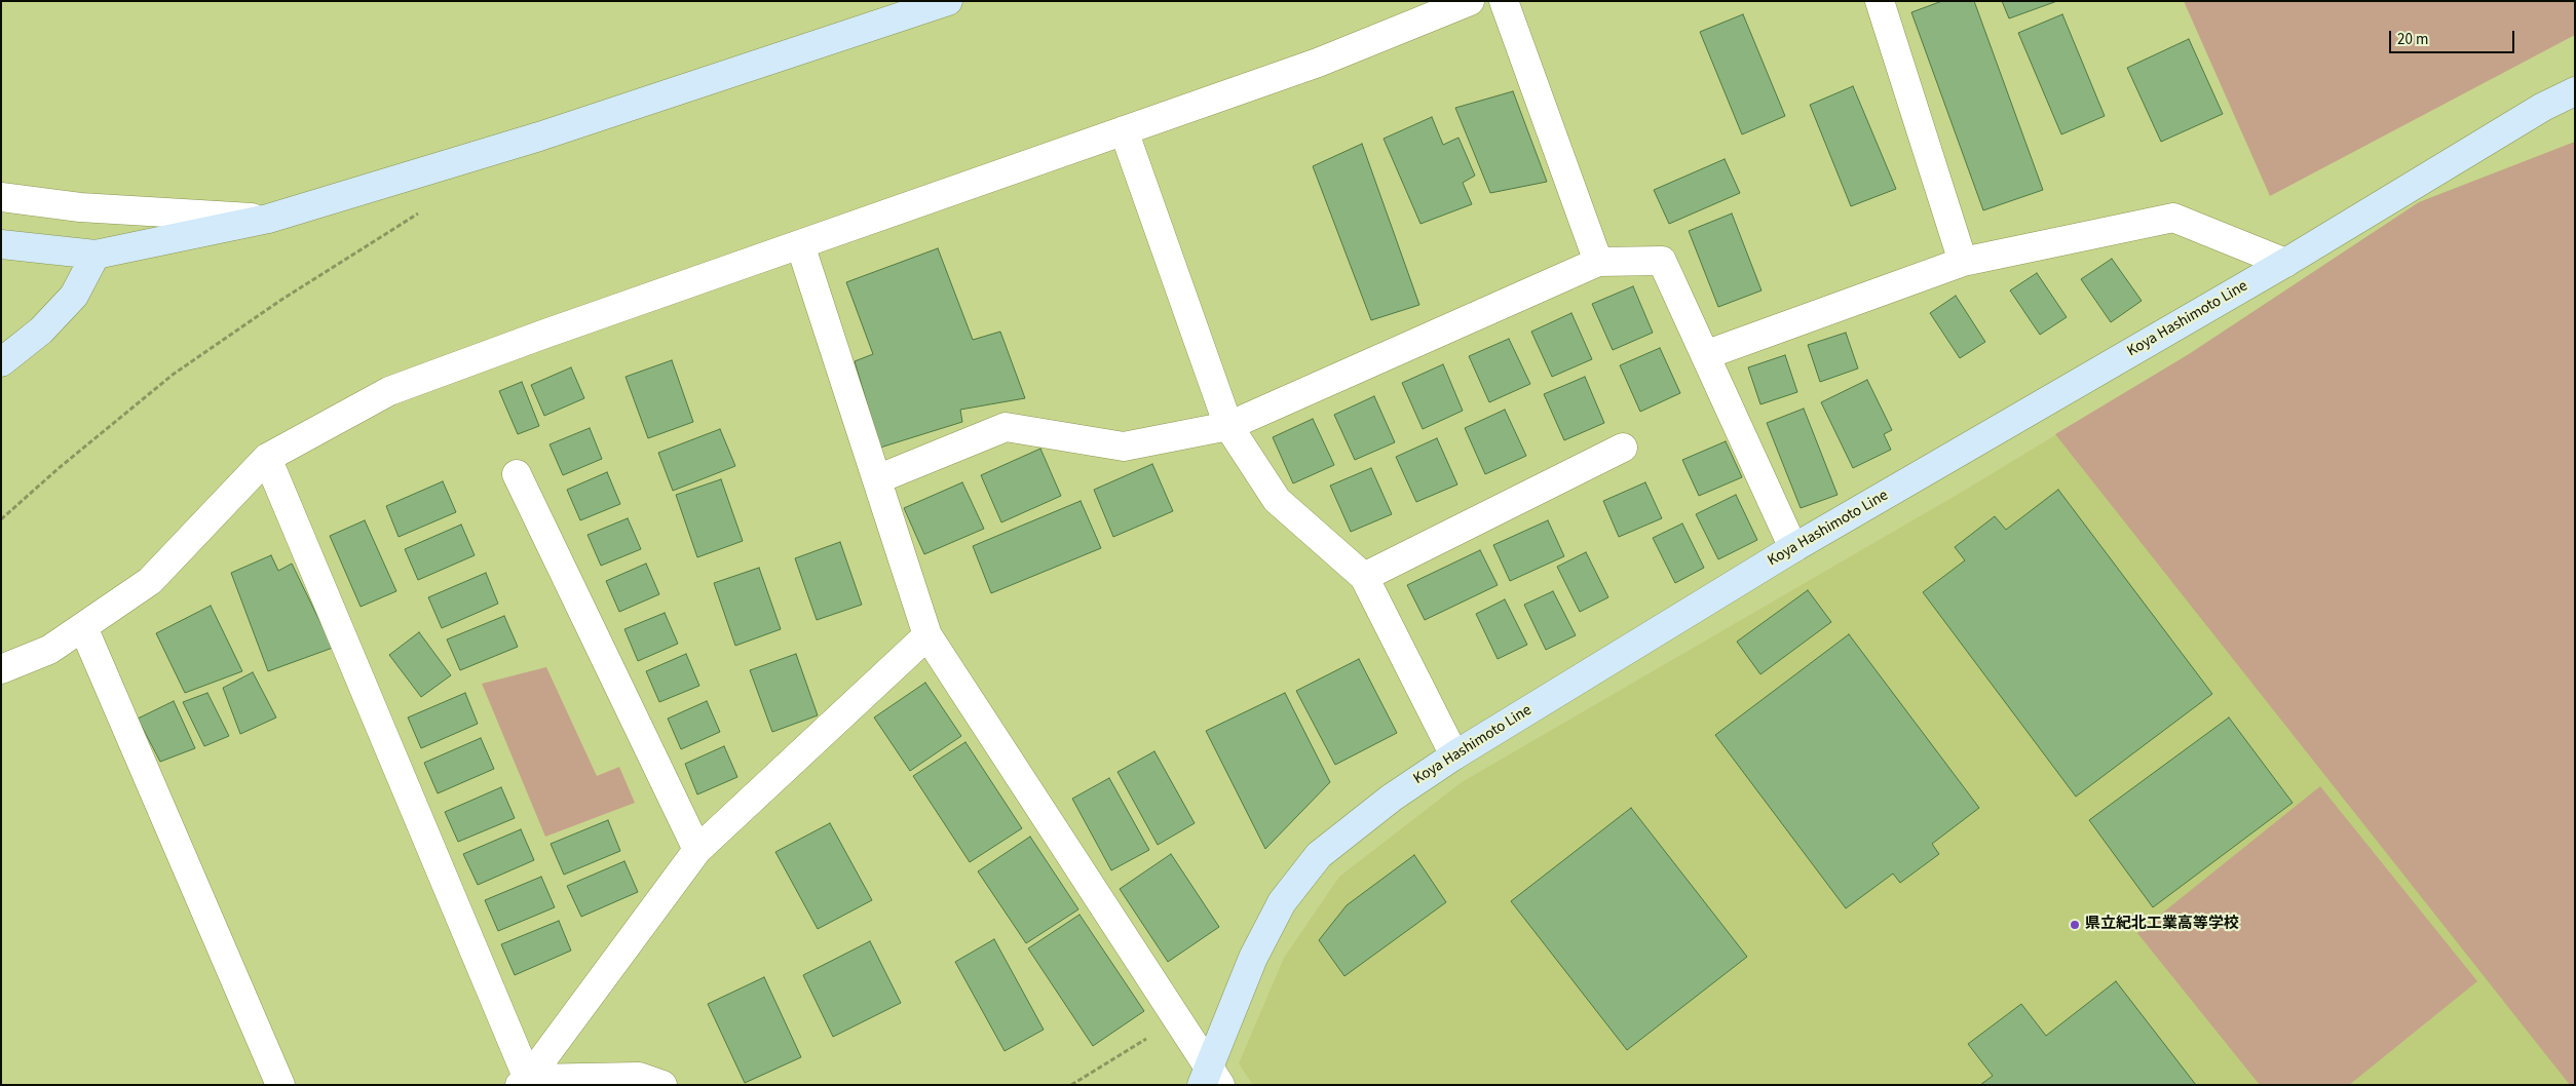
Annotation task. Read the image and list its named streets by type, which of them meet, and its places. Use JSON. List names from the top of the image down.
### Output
{
  "streets": {
    "main road": ["Koya Hashimoto Line"]
  },
  "places": ["県立紀北工業高等学校"],
  "scale_bar": "20 m"
}
